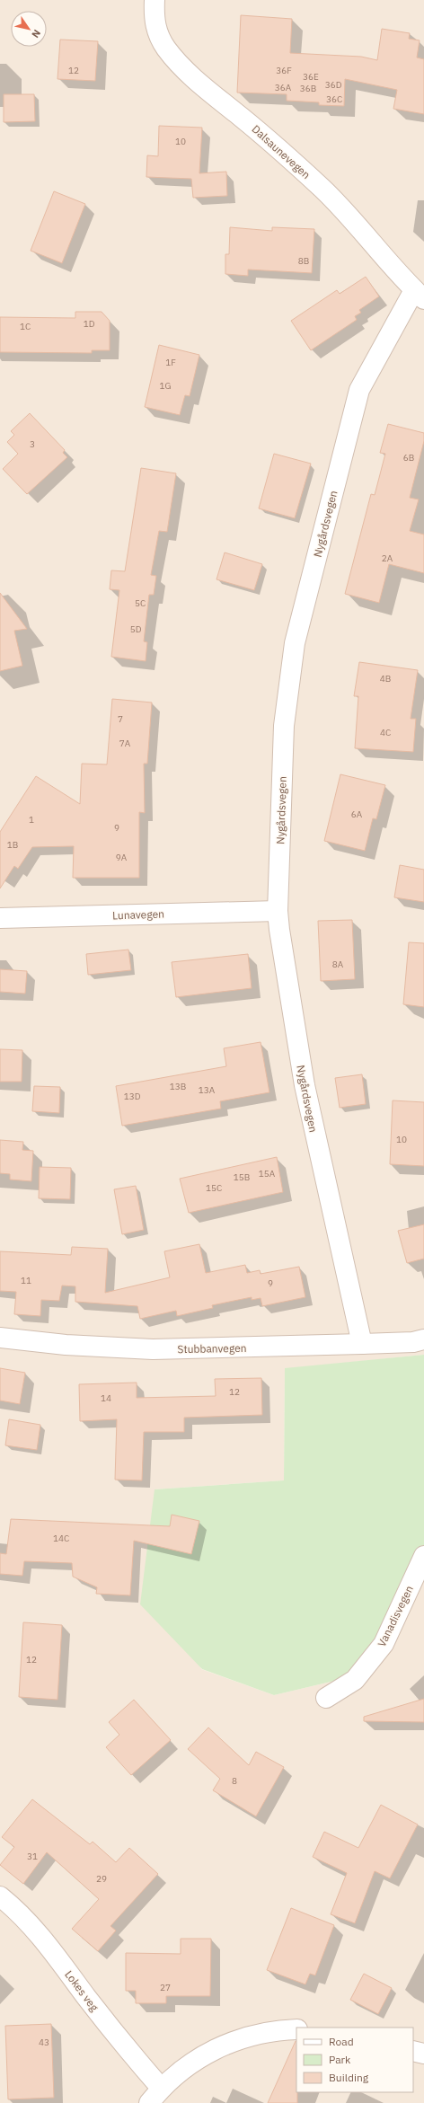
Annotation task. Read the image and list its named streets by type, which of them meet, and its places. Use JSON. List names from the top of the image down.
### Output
{
  "streets": {
    "street": [
      "Dalsaunevegen",
      "Nygårdsvegen",
      "Lunavegen",
      "Stubbanvegen",
      "Vanadisvegen",
      "Lokes veg"
    ]
  },
  "crossings": [
    ["Dalsaunevegen", "Nygårdsvegen"],
    ["Nygårdsvegen", "Lunavegen"],
    ["Nygårdsvegen", "Stubbanvegen"]
  ],
  "house_numbers": [
    "12",
    "36F",
    "36E",
    "36D",
    "36A",
    "36B",
    "36C",
    "10",
    "8B",
    "1D",
    "1C",
    "1F",
    "1G",
    "3",
    "6B",
    "2A",
    "5C",
    "5D",
    "4B",
    "7",
    "4C",
    "7A",
    "6A",
    "1",
    "9",
    "1B",
    "9A",
    "8A",
    "13B",
    "13A",
    "13D",
    "10",
    "15A",
    "15B",
    "15C",
    "11",
    "9",
    "12",
    "14",
    "14C",
    "12",
    "8",
    "31",
    "29",
    "27",
    "43"
  ],
  "legend": ["Road", "Park", "Building"],
  "north": "bottom right"
}
